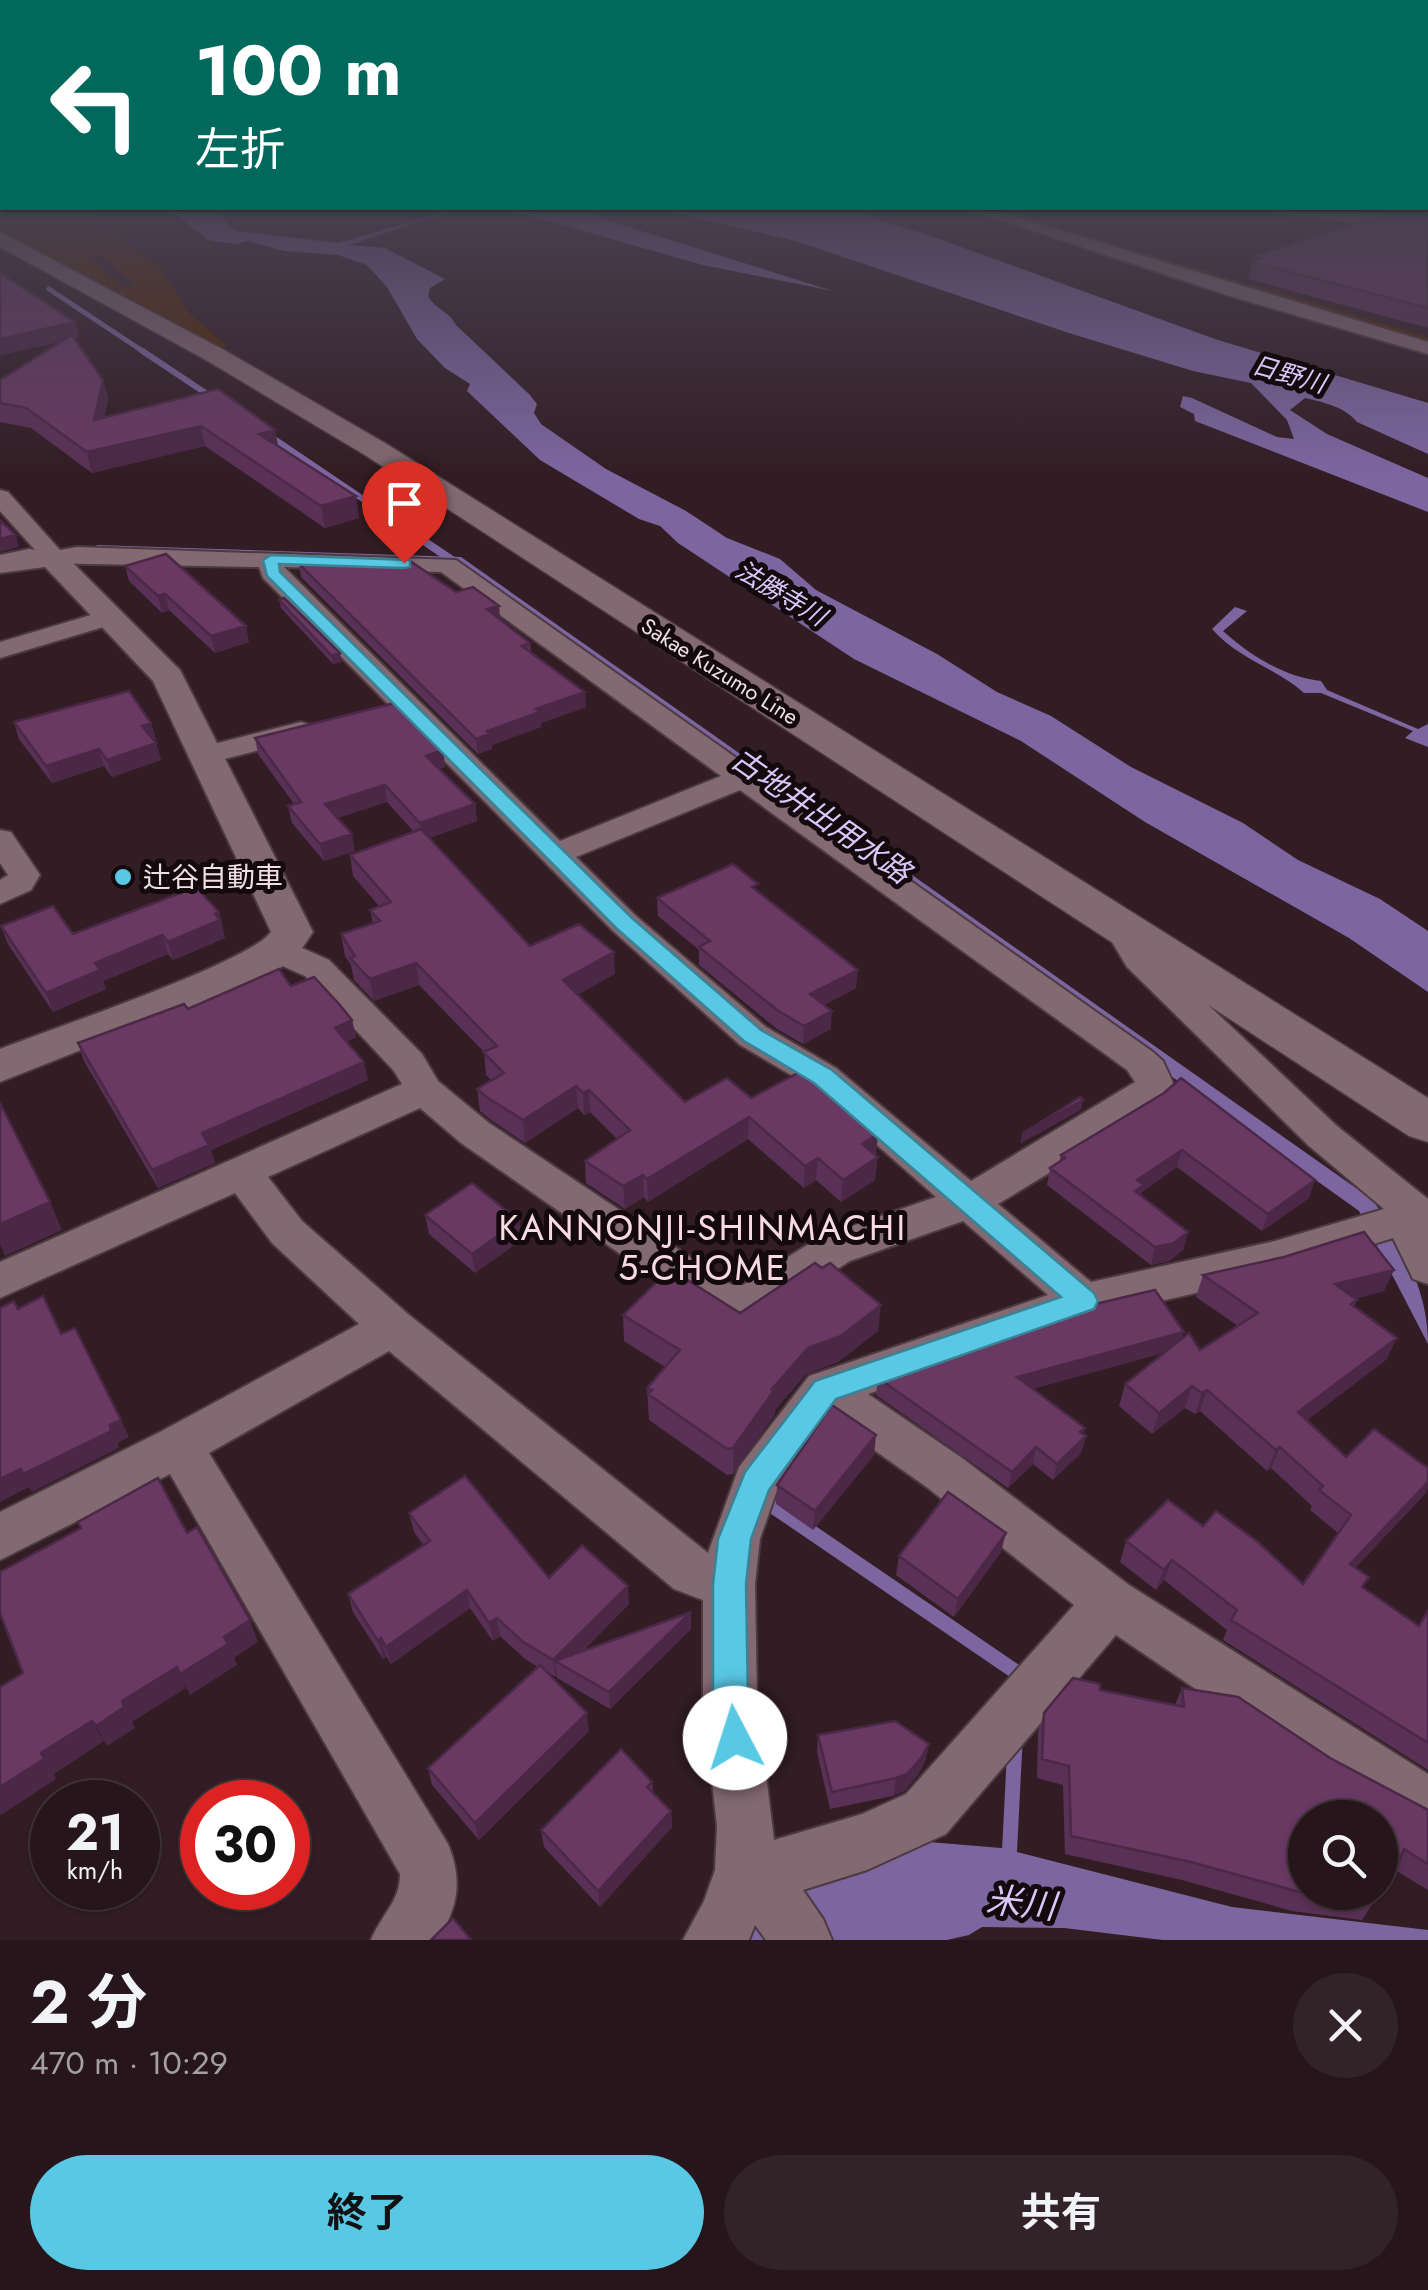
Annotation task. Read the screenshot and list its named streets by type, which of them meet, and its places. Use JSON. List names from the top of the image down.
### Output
{
  "streets": {
    "main road": ["Sakae Kuzumo Line"]
  },
  "districts": ["KANNONJI-SHINMACHI 5-CHOME"],
  "water": [
    "日野川",
    "法勝寺川",
    "古地井出用水路",
    "米川"
  ],
  "places": ["辻谷自動車"],
  "page": {
    "turn": ["100 m", "左折"],
    "speed": "21 km/h",
    "limit": "30",
    "heading": ["2 分", "470 m · 10:29"],
    "buttons": ["終了", "共有"]
  }
}
